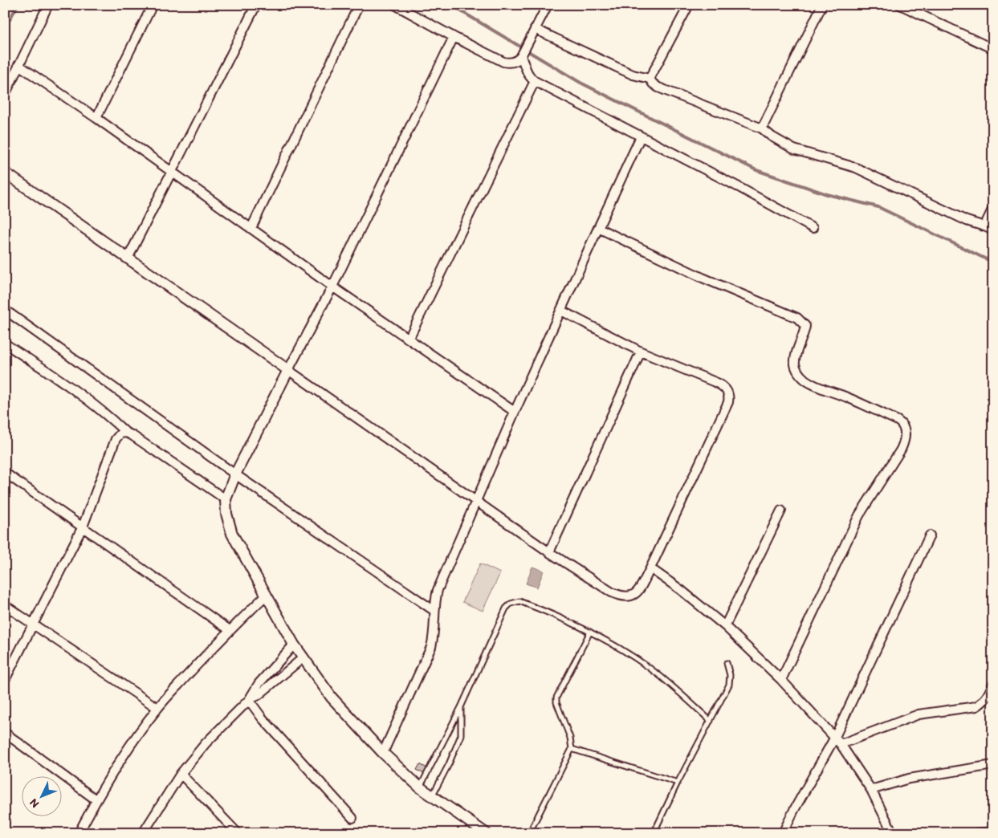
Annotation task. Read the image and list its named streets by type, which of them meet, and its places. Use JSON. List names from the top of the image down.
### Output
{
  "north": "bottom left"
}
